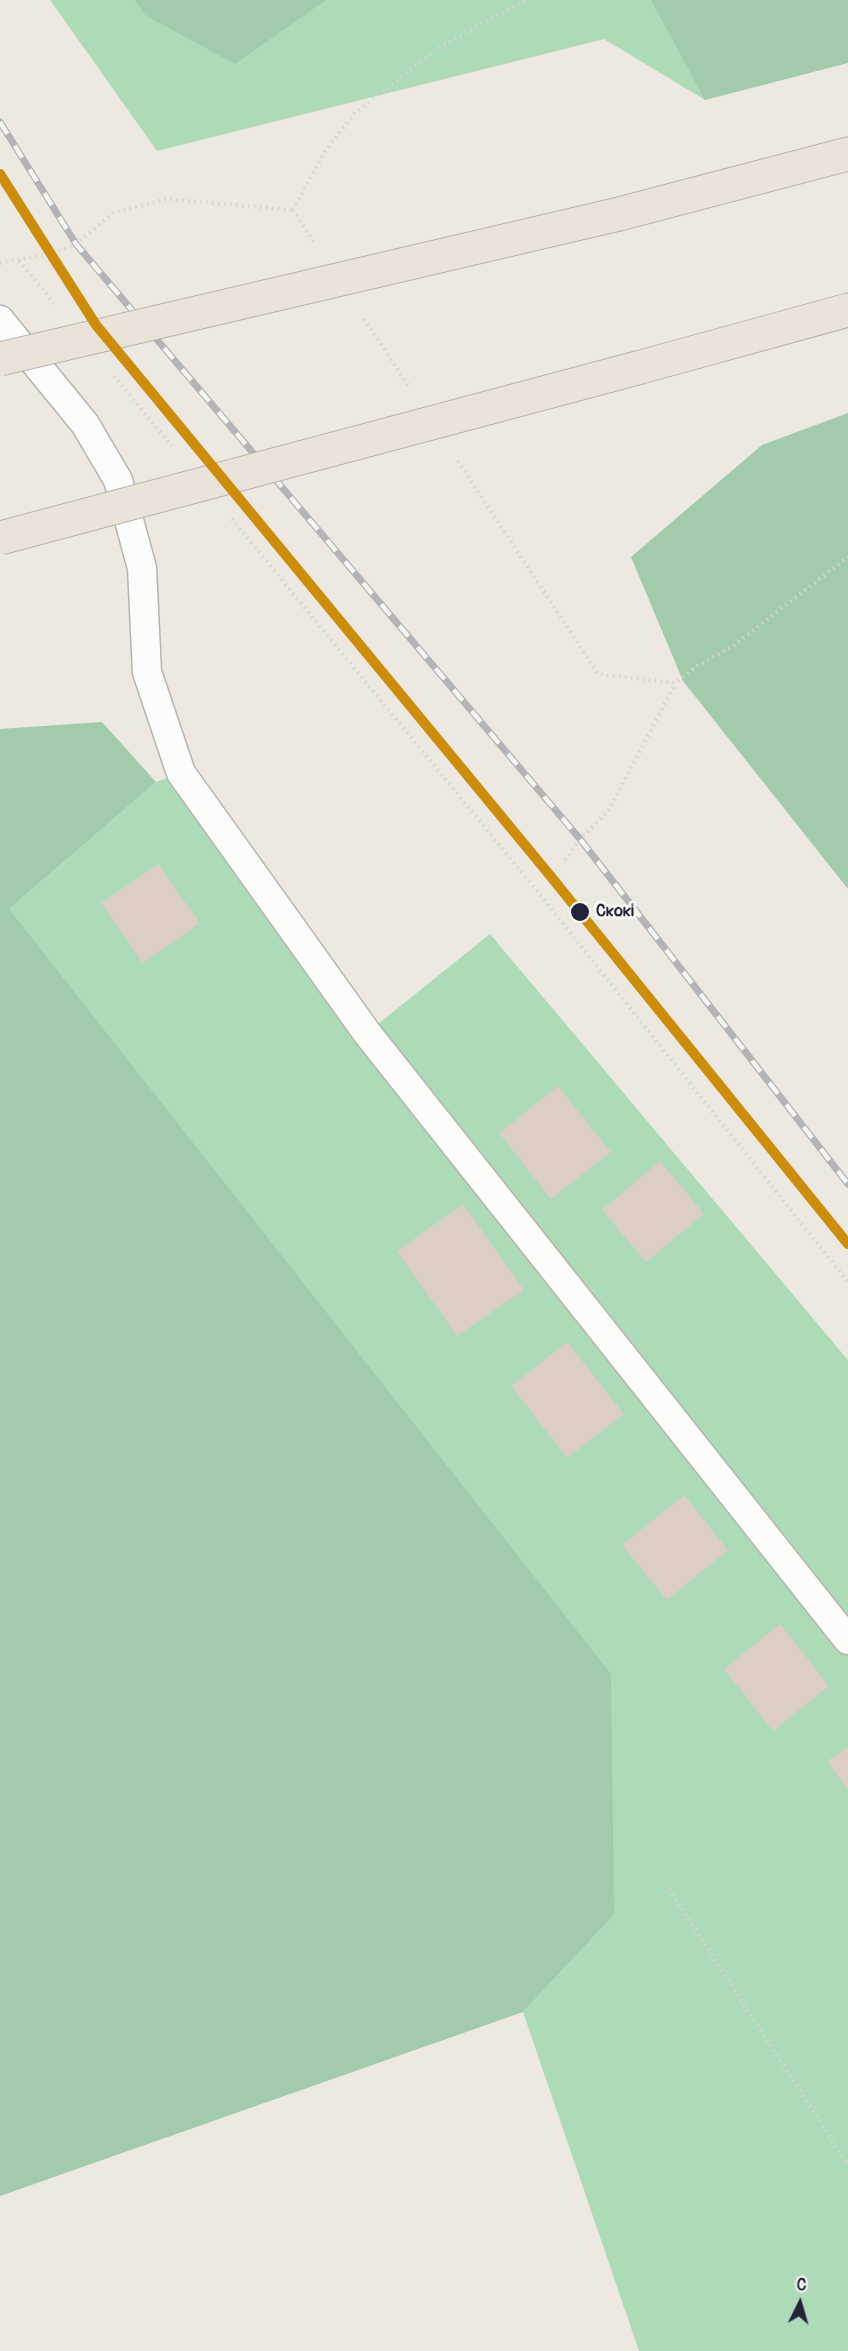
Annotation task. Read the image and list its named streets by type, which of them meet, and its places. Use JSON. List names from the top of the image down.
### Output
{
  "places": ["Скокі"],
  "north": "top"
}
